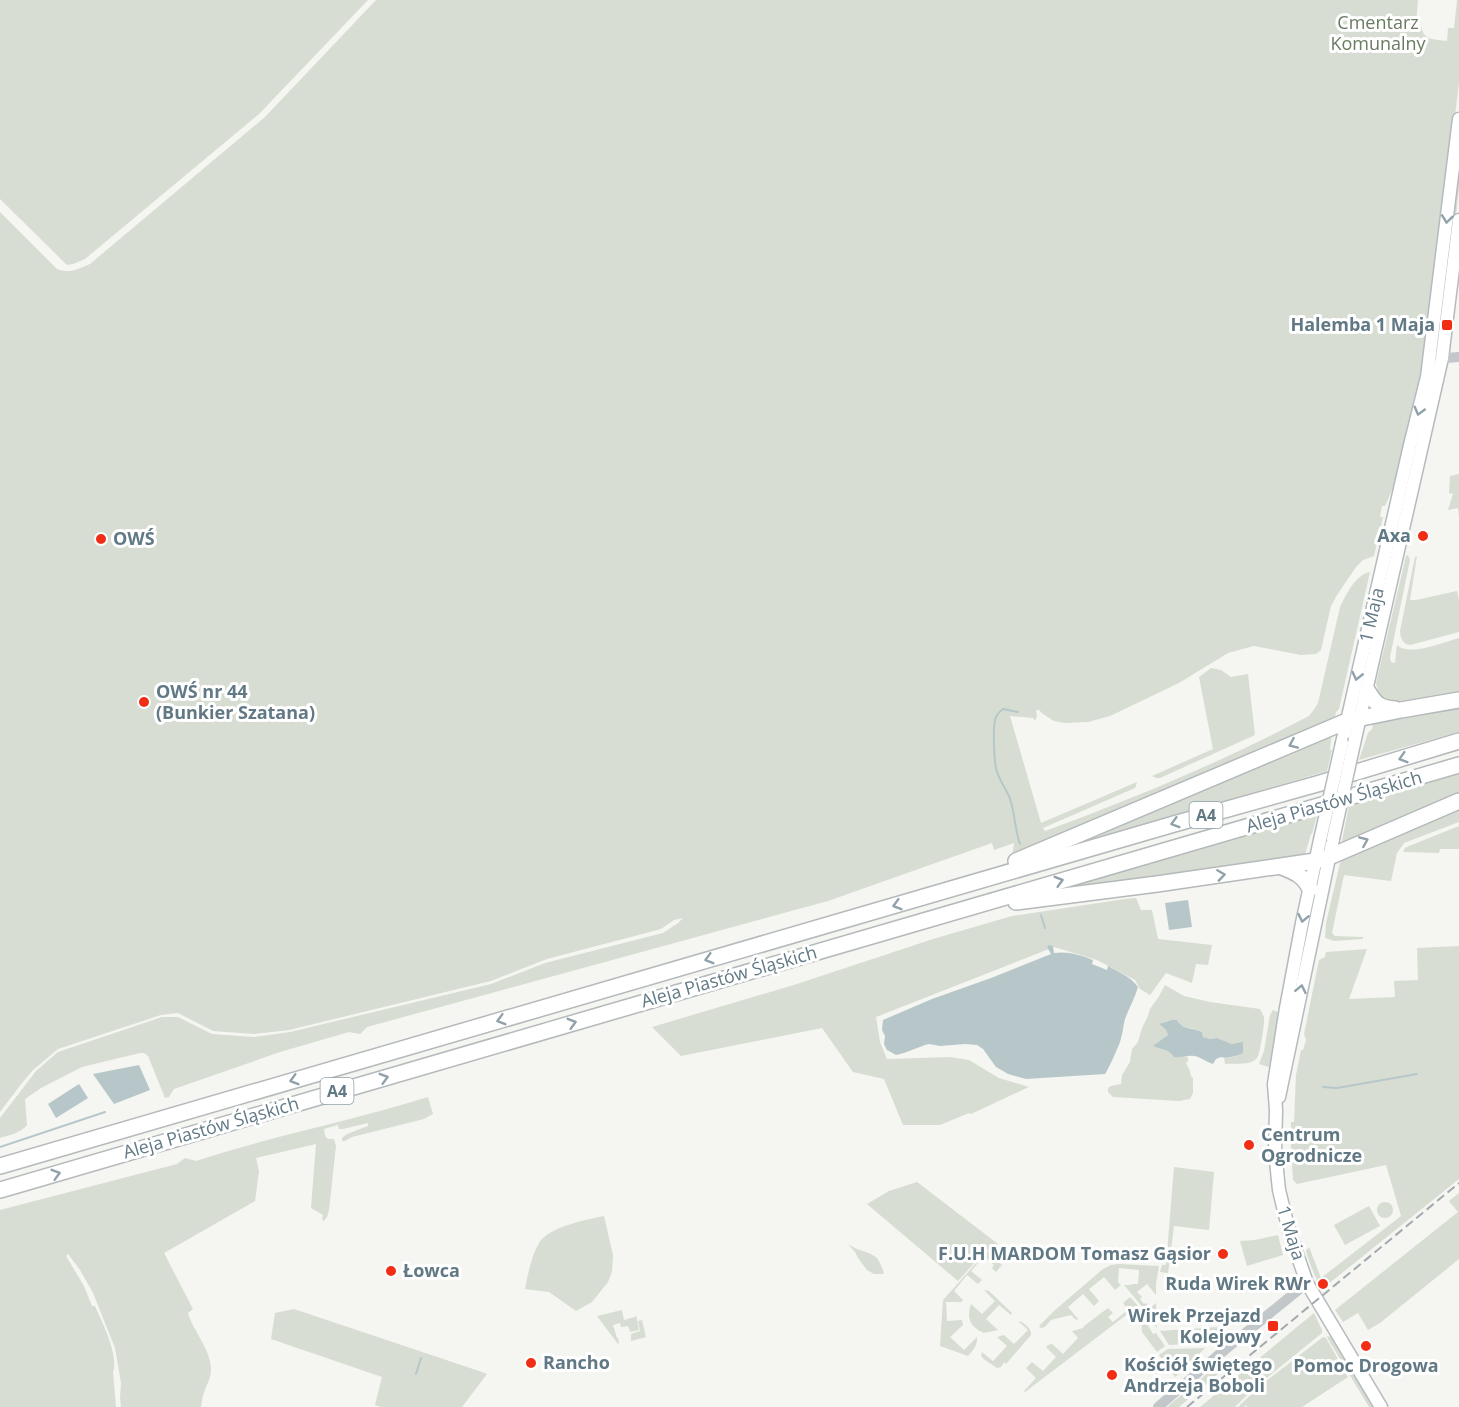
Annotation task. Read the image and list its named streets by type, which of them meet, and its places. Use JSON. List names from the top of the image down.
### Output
{
  "streets": {
    "highway": ["Aleja Piastów Śląskich", "A4"],
    "main road": ["1 Maja"]
  },
  "parks": ["Cmentarz Komunalny"],
  "places": {
    "transit": ["Halemba 1 Maja", "Wirek Przejazd Kolejowy"],
    "other": [
      "Axa",
      "OWŚ",
      "OWŚ nr 44 (Bunkier Szatana)",
      "Centrum Ogrodnicze",
      "F.U.H MARDOM Tomasz Gąsior",
      "Łowca",
      "Ruda Wirek RWr",
      "Pomoc Drogowa",
      "Rancho",
      "Kościół świętego Andrzeja Boboli"
    ]
  }
}
